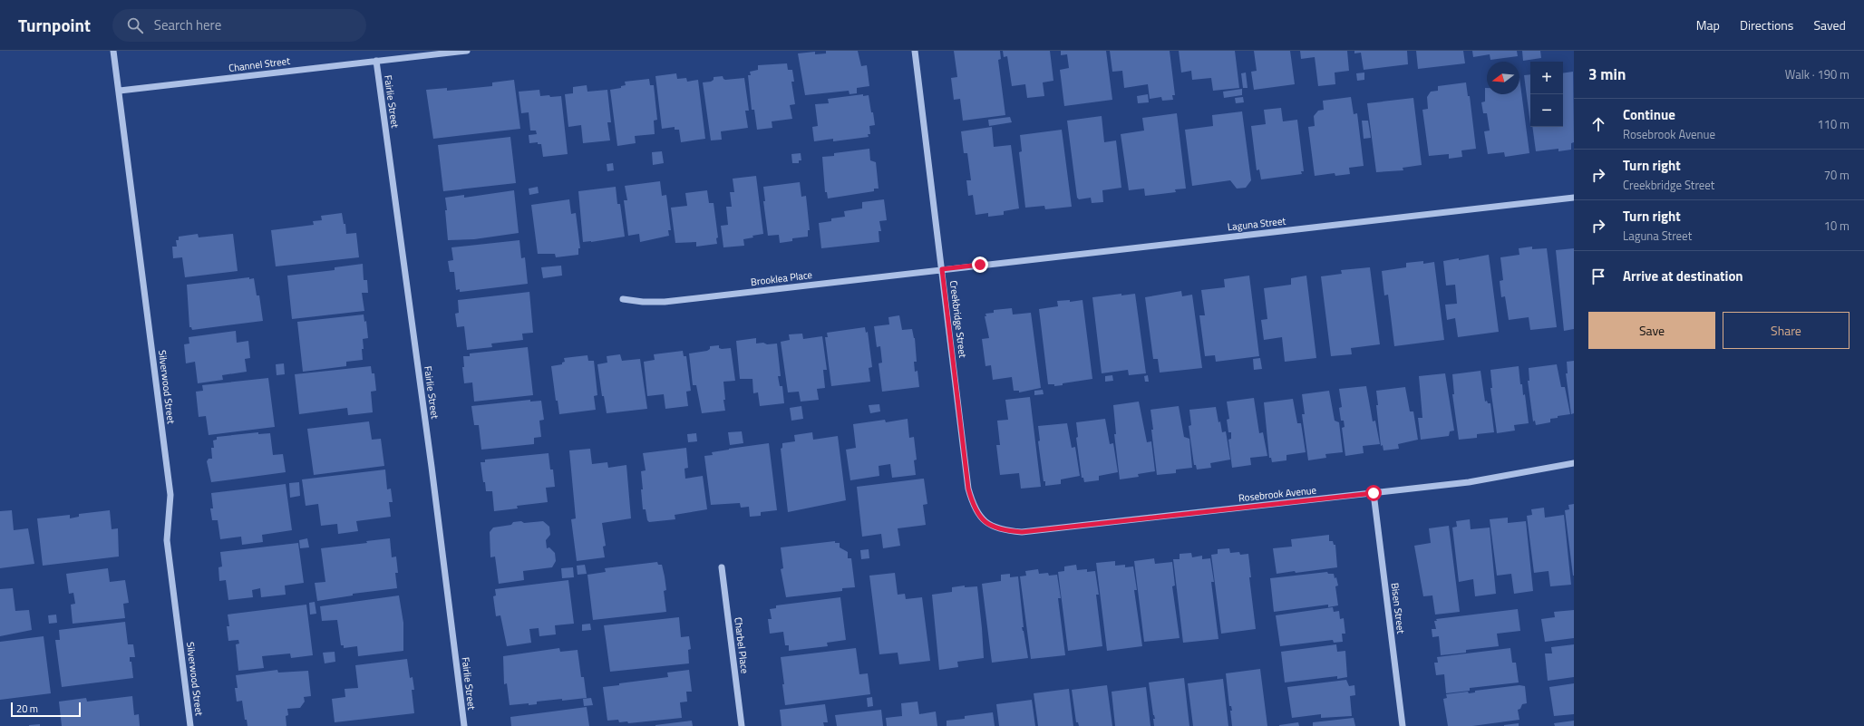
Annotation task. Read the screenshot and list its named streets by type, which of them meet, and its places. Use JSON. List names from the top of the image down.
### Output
{
  "streets": {
    "street": [
      "Channel Street",
      "Fairlie Street",
      "Laguna Street",
      "Brooklea Place",
      "Creekbridge Street",
      "Silverwood Street",
      "Rosebrook Avenue",
      "Bisen Street",
      "Charbel Place"
    ]
  },
  "crossings": [
    ["Channel Street", "Fairlie Street"],
    ["Channel Street", "Silverwood Street"],
    ["Laguna Street", "Brooklea Place"],
    ["Laguna Street", "Creekbridge Street"],
    ["Brooklea Place", "Creekbridge Street"],
    ["Creekbridge Street", "Rosebrook Avenue"],
    ["Rosebrook Avenue", "Bisen Street"]
  ],
  "scale_bar": "20 m",
  "north": "left",
  "page": {
    "header": "Turnpoint",
    "search": "Search here",
    "nav": ["Map", "Directions", "Saved"],
    "heading": ["3 min", "Walk · 190 m"],
    "map_buttons": ["+", "−"],
    "list": [
      ["Continue", "Rosebrook Avenue", "110 m"],
      ["Turn right", "Creekbridge Street", "70 m"],
      ["Turn right", "Laguna Street", "10 m"],
      "Arrive at destination"
    ],
    "buttons": ["Save", "Share"],
    "scale": "20 m"
  }
}
